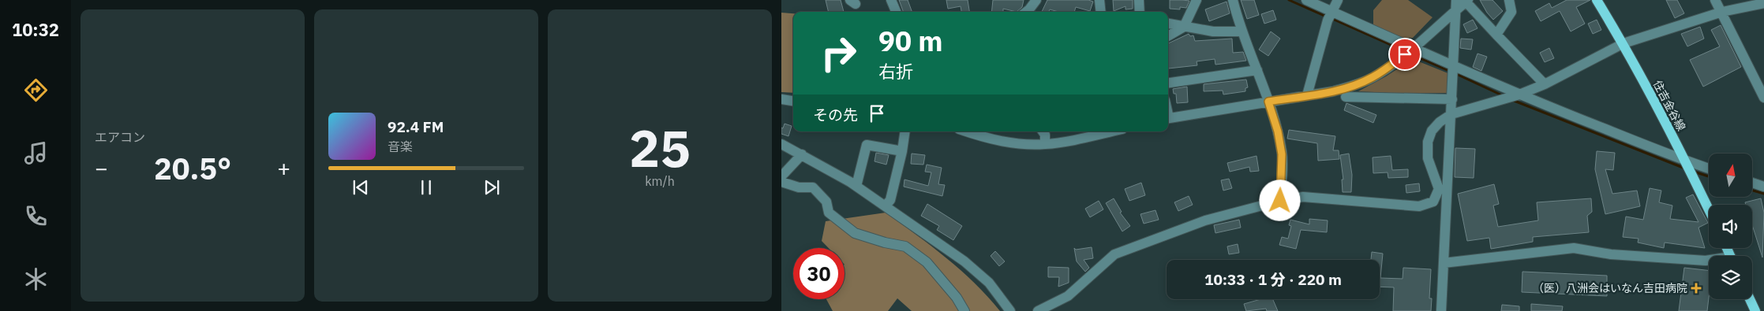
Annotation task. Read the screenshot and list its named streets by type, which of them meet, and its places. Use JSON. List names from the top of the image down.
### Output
{
  "streets": {
    "main road": ["住吉金谷線"]
  },
  "places": {
    "health": ["（医）八洲会はいなん吉田病院"]
  },
  "north": "top",
  "page": {
    "tabs": "10:32",
    "tile": [
      "エアコン",
      ["25", "km/h"]
    ],
    "turn": ["90 m", "右折"],
    "then": "その先",
    "song": ["92.4 FM", "音楽"],
    "heat": ["−", "20.5°", "+"],
    "limit": "30",
    "trip": "10:33 · 1 分 · 220 m"
  }
}
